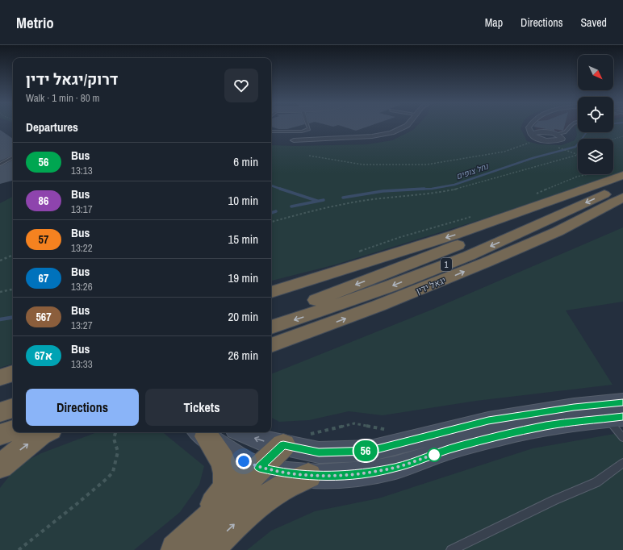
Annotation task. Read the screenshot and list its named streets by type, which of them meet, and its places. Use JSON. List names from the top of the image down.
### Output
{
  "streets": {
    "highway": ["1", "יגאל ידין"]
  },
  "water": ["נחל צופים"],
  "lines": ["bus line 56"],
  "north": "bottom right",
  "page": {
    "header": "Metrio",
    "nav": ["Map", "Directions", "Saved"],
    "on_map": "56",
    "heading": [
      ["דרוק/יגאל ידין", "Walk · 1 min · 80 m"],
      "Departures"
    ],
    "list": [
      {
        "mark": "56",
        "name": "Bus",
        "note": "13:13",
        "value": "6 min"
      },
      {
        "mark": "86",
        "name": "Bus",
        "note": "13:17",
        "value": "10 min"
      },
      {
        "mark": "57",
        "name": "Bus",
        "note": "13:22",
        "value": "15 min"
      },
      {
        "mark": "67",
        "name": "Bus",
        "note": "13:26",
        "value": "19 min"
      },
      {
        "mark": "567",
        "name": "Bus",
        "note": "13:27",
        "value": "20 min"
      },
      {
        "mark": "67א",
        "name": "Bus",
        "note": "13:33",
        "value": "26 min"
      }
    ],
    "buttons": ["Directions", "Tickets"]
  }
}
